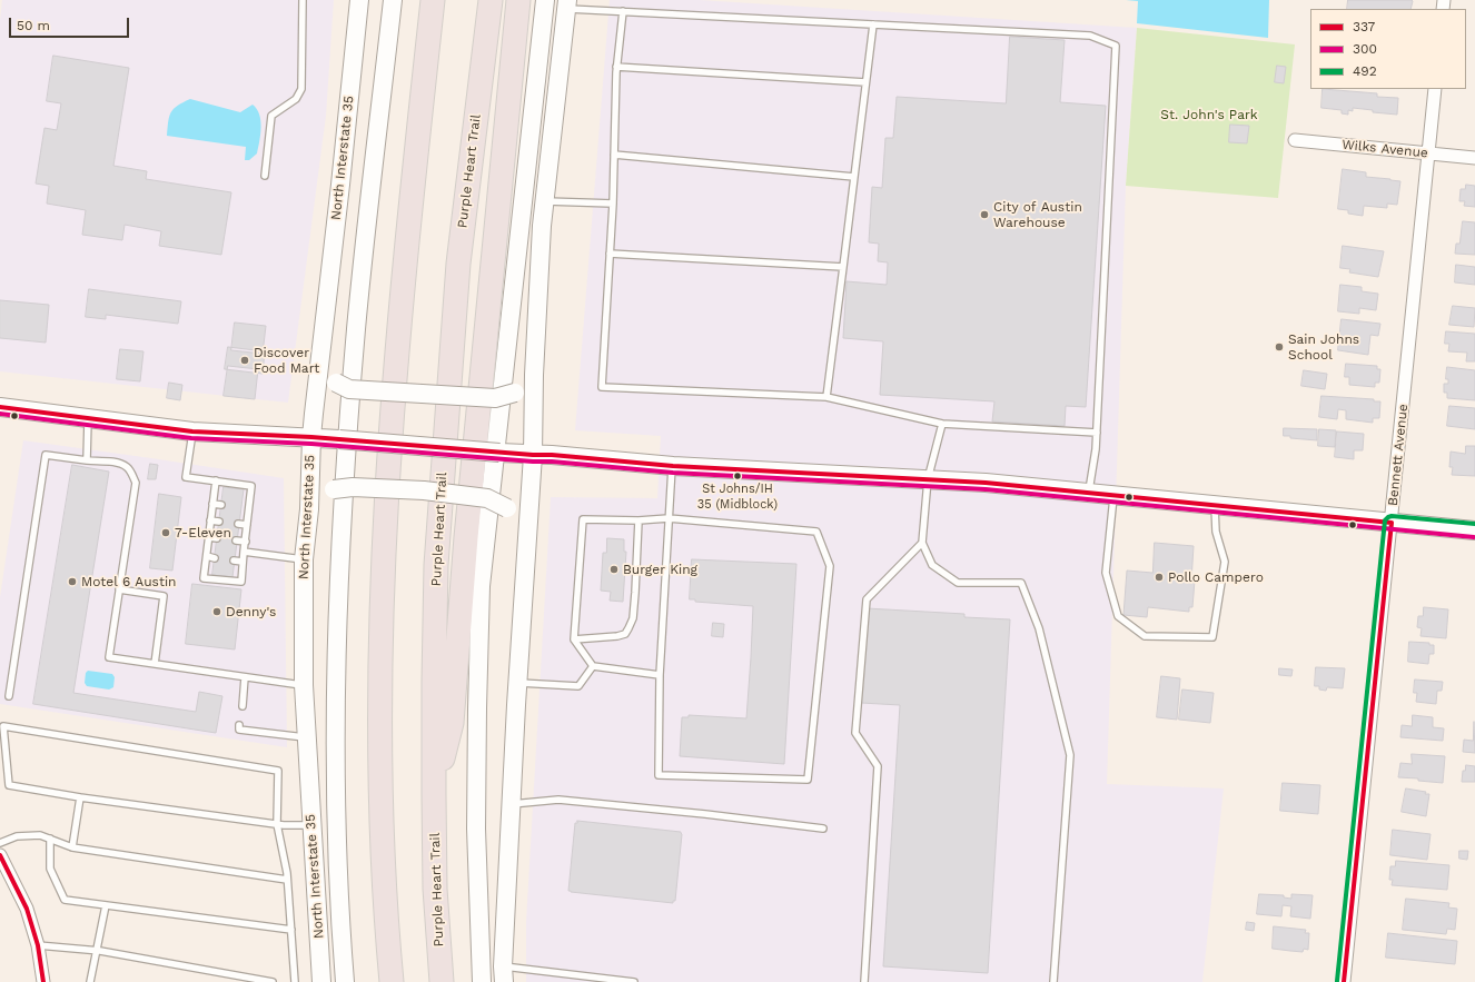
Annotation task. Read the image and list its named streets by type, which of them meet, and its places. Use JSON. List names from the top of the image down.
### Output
{
  "streets": {
    "highway": ["Purple Heart Trail"],
    "main road": ["North Interstate 35"],
    "street": ["Wilks Avenue", "Bennett Avenue"]
  },
  "crossings": [
    ["Wilks Avenue", "Bennett Avenue"]
  ],
  "parks": ["St. John's Park"],
  "places": [
    "City of Austin Warehouse",
    "Sain Johns School",
    "Discover Food Mart",
    "St Johns/IH 35 (Midblock)",
    "7-Eleven",
    "Burger King",
    "Pollo Campero",
    "Motel 6 Austin",
    "Denny's"
  ],
  "lines": ["transit line 337", "transit line 300", "transit line 492"],
  "legend": ["337", "300", "492"],
  "scale_bar": "50 m"
}
